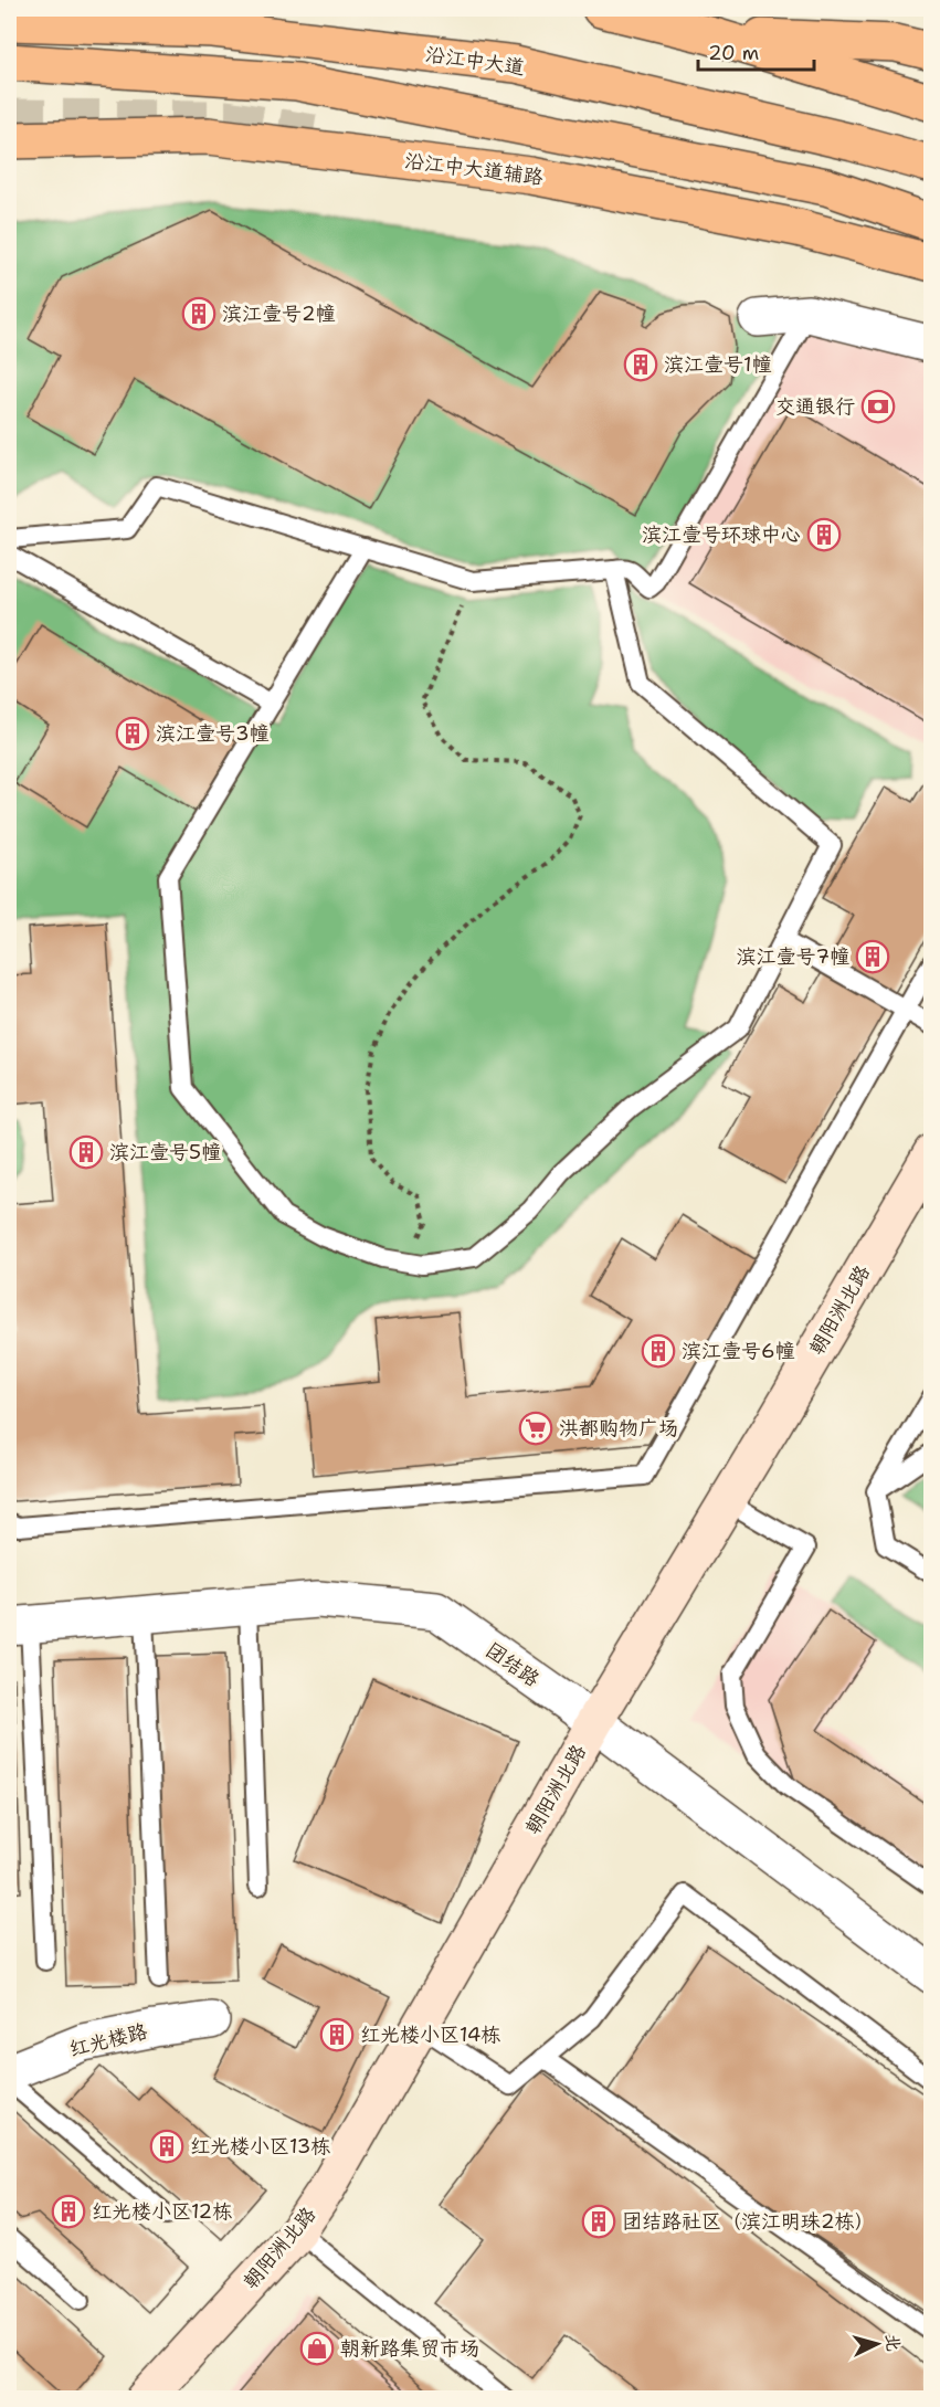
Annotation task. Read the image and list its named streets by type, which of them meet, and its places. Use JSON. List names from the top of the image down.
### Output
{
  "streets": {
    "main road": ["沿江中大道", "沿江中大道辅路", "朝阳洲北路"],
    "street": ["团结路", "红光楼路"]
  },
  "crossings": [
    ["朝阳洲北路", "团结路"]
  ],
  "places": {
    "building": [
      "滨江壹号2幢",
      "滨江壹号1幢",
      "滨江壹号环球中心",
      "滨江壹号3幢",
      "滨江壹号7幢",
      "滨江壹号5幢",
      "滨江壹号6幢",
      "红光楼小区14栋",
      "红光楼小区13栋",
      "红光楼小区12栋",
      "团结路社区（滨江明珠2栋）"
    ],
    "bank": ["交通银行"],
    "supermarket": ["洪都购物广场"],
    "shop": ["朝新路集贸市场"]
  },
  "scale_bar": "20 m",
  "north": "right"
}
